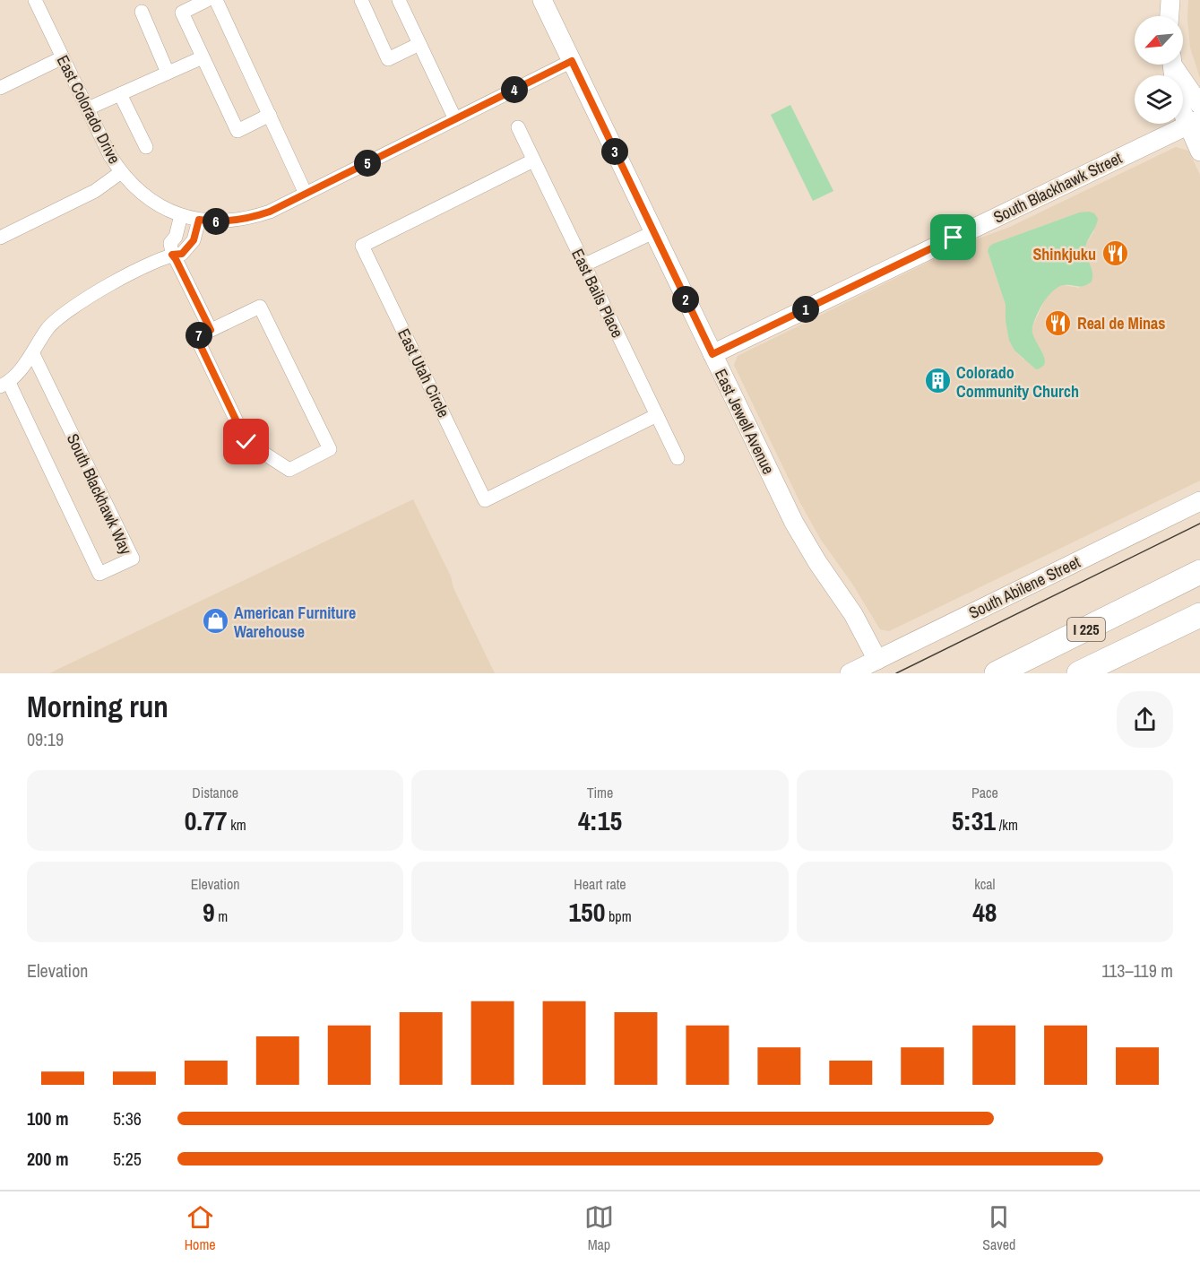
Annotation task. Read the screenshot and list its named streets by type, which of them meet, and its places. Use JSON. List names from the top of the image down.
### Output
{
  "streets": {
    "highway": ["I 225"],
    "street": [
      "East Colorado Drive",
      "South Blackhawk Street",
      "East Bails Place",
      "East Utah Circle",
      "East Jewell Avenue",
      "South Blackhawk Way",
      "South Abilene Street"
    ]
  },
  "crossings": [
    ["East Colorado Drive", "East Jewell Avenue"],
    ["East Colorado Drive", "South Blackhawk Way"],
    ["South Blackhawk Street", "East Jewell Avenue"],
    ["East Bails Place", "East Utah Circle"],
    ["East Jewell Avenue", "South Abilene Street"]
  ],
  "places": {
    "restaurant": ["Shinkjuku", "Real de Minas"],
    "building": ["Colorado Community Church"],
    "shop": ["American Furniture Warehouse"]
  },
  "north": "bottom left",
  "page": {
    "pins": [
      "4",
      "3",
      "5",
      "6",
      "2",
      "1",
      "7"
    ],
    "heading": ["Morning run", "09:19"],
    "stats": [
      ["Distance", "0.77 km"],
      ["Time", "4:15"],
      ["Pace", "5:31 /km"],
      ["Elevation", "9 m"],
      ["Heart rate", "150 bpm"],
      ["kcal", "48"]
    ],
    "chart": ["Elevation", "113–119 m"],
    "list": [
      {
        "name": "100 m",
        "note": "5:36"
      },
      {
        "name": "200 m",
        "note": "5:25"
      }
    ],
    "tabs": ["Home", "Map", "Saved"]
  }
}
